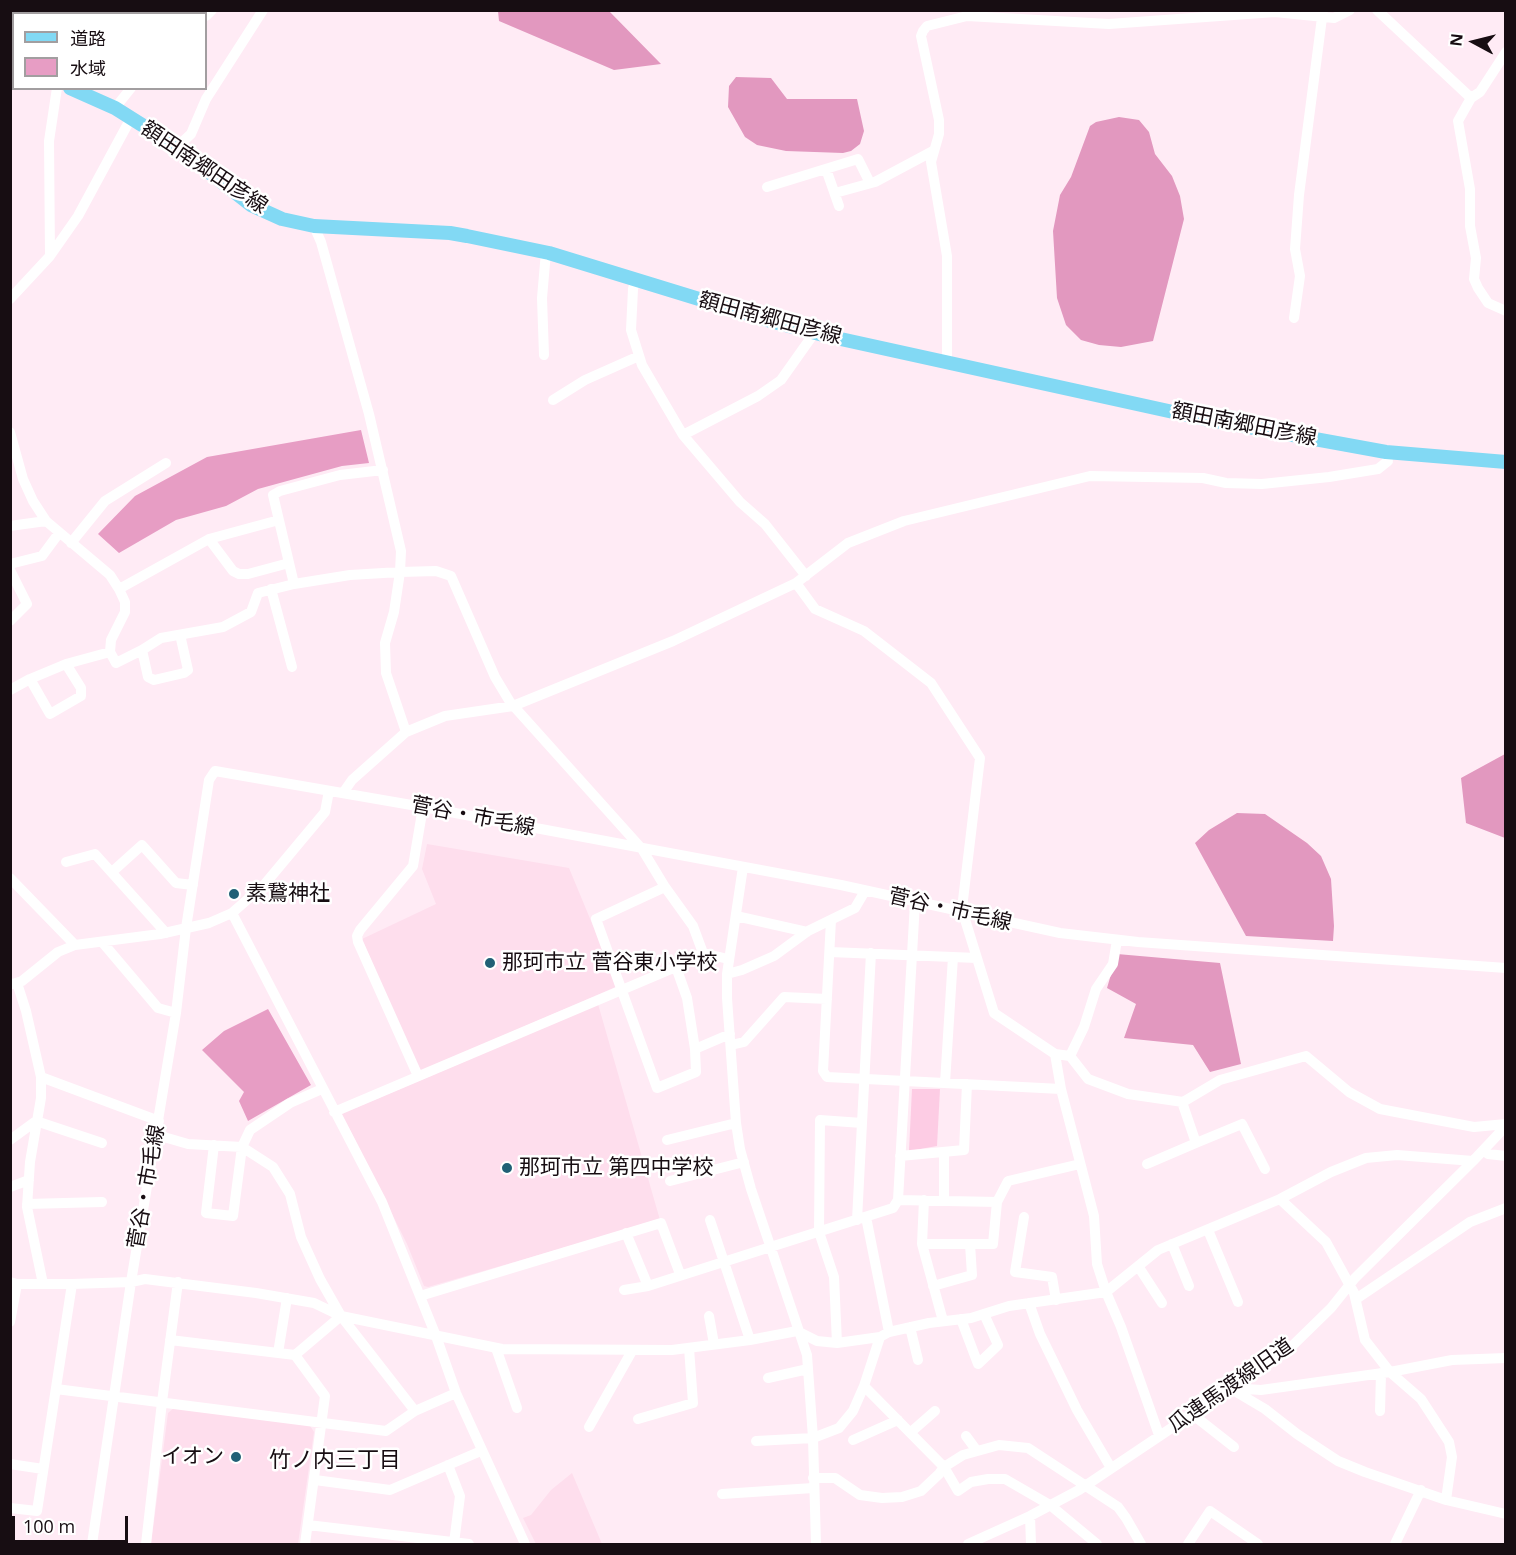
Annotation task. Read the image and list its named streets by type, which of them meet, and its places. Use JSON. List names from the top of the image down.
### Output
{
  "streets": {
    "main road": ["額田南郷田彦線"],
    "street": ["菅谷・市毛線", "瓜連馬渡線旧道"]
  },
  "districts": ["竹ノ内三丁目"],
  "places": [
    "素鵞神社",
    "那珂市立 菅谷東小学校",
    "那珂市立 第四中学校",
    "イオン"
  ],
  "legend": ["道路", "水域"],
  "scale_bar": "100 m",
  "north": "left"
}
